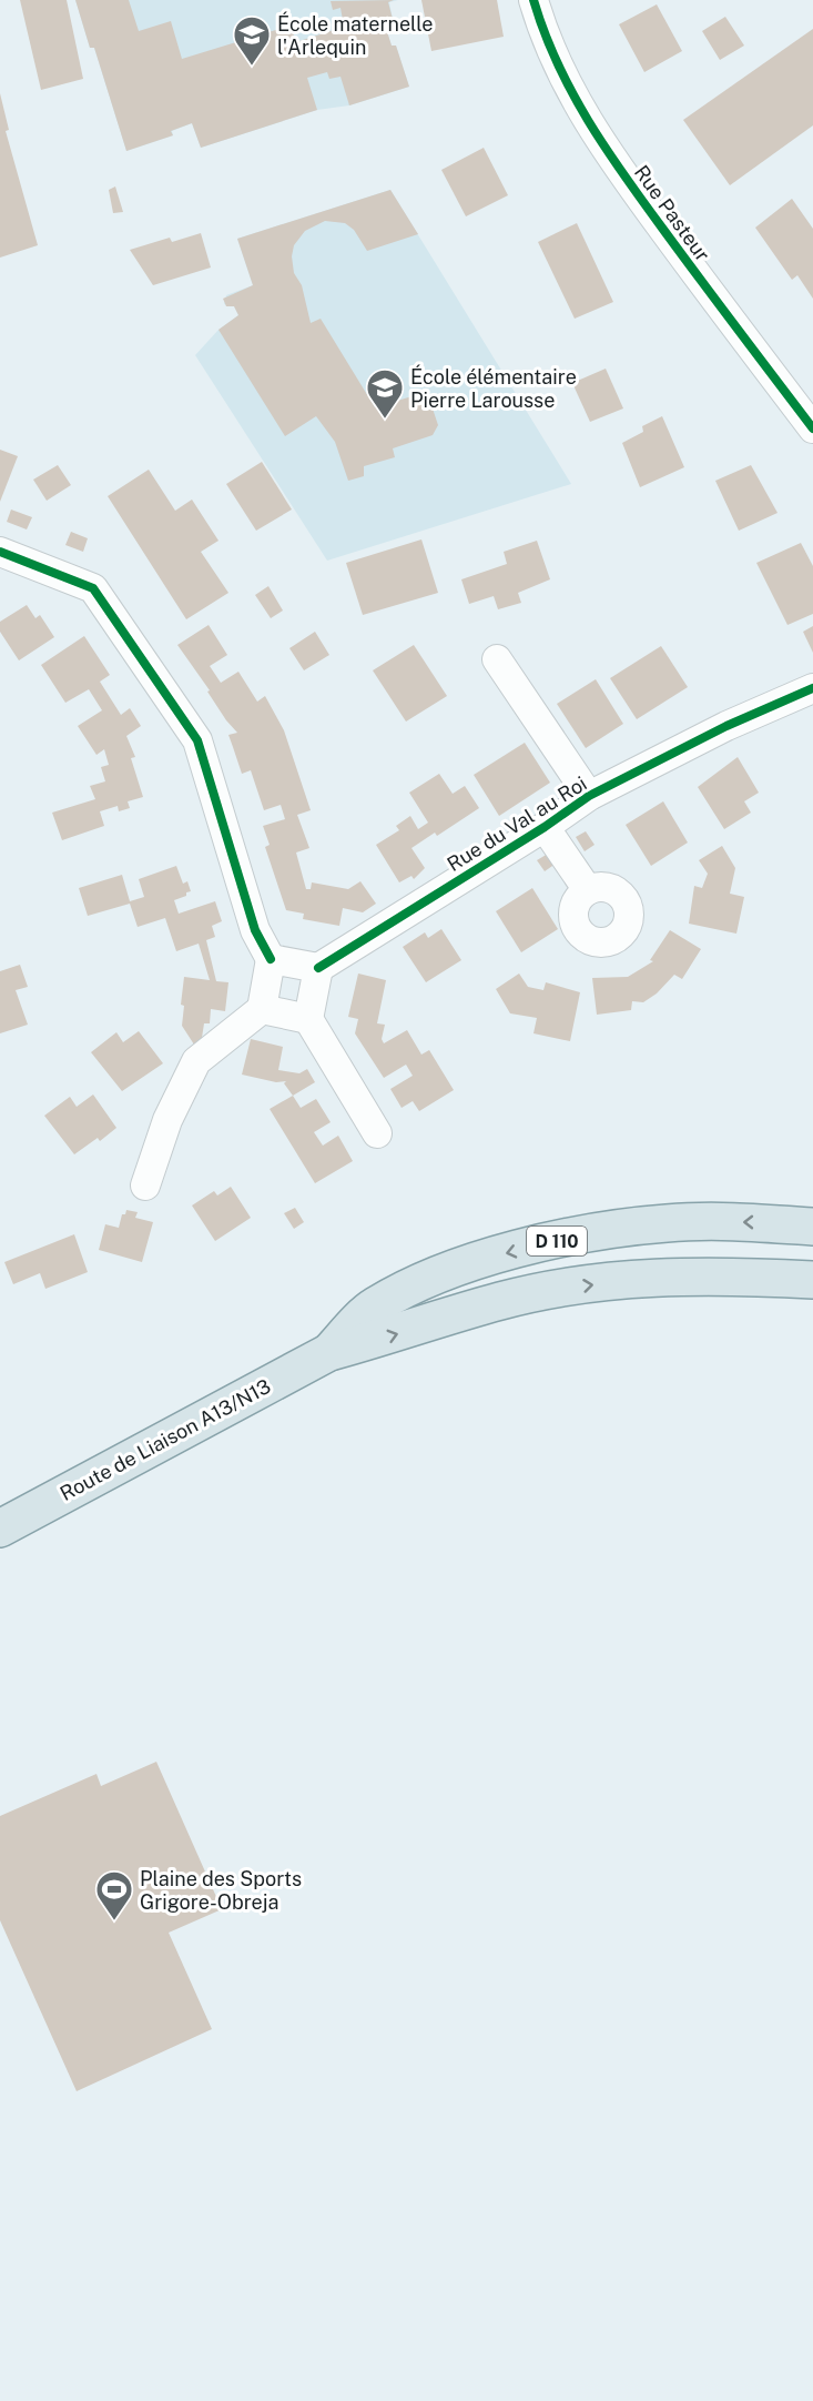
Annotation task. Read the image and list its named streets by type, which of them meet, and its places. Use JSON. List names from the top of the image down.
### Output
{
  "streets": {
    "main road": ["D 110", "Route de Liaison A13/N13"],
    "street": ["Rue Pasteur", "Rue du Val au Roi"]
  },
  "crossings": [
    ["D 110", "Route de Liaison A13/N13"]
  ],
  "places": {
    "school or university": ["École maternelle l'Arlequin", "École élémentaire Pierre Larousse"],
    "sports": ["Plaine des Sports Grigore-Obreja"]
  }
}
